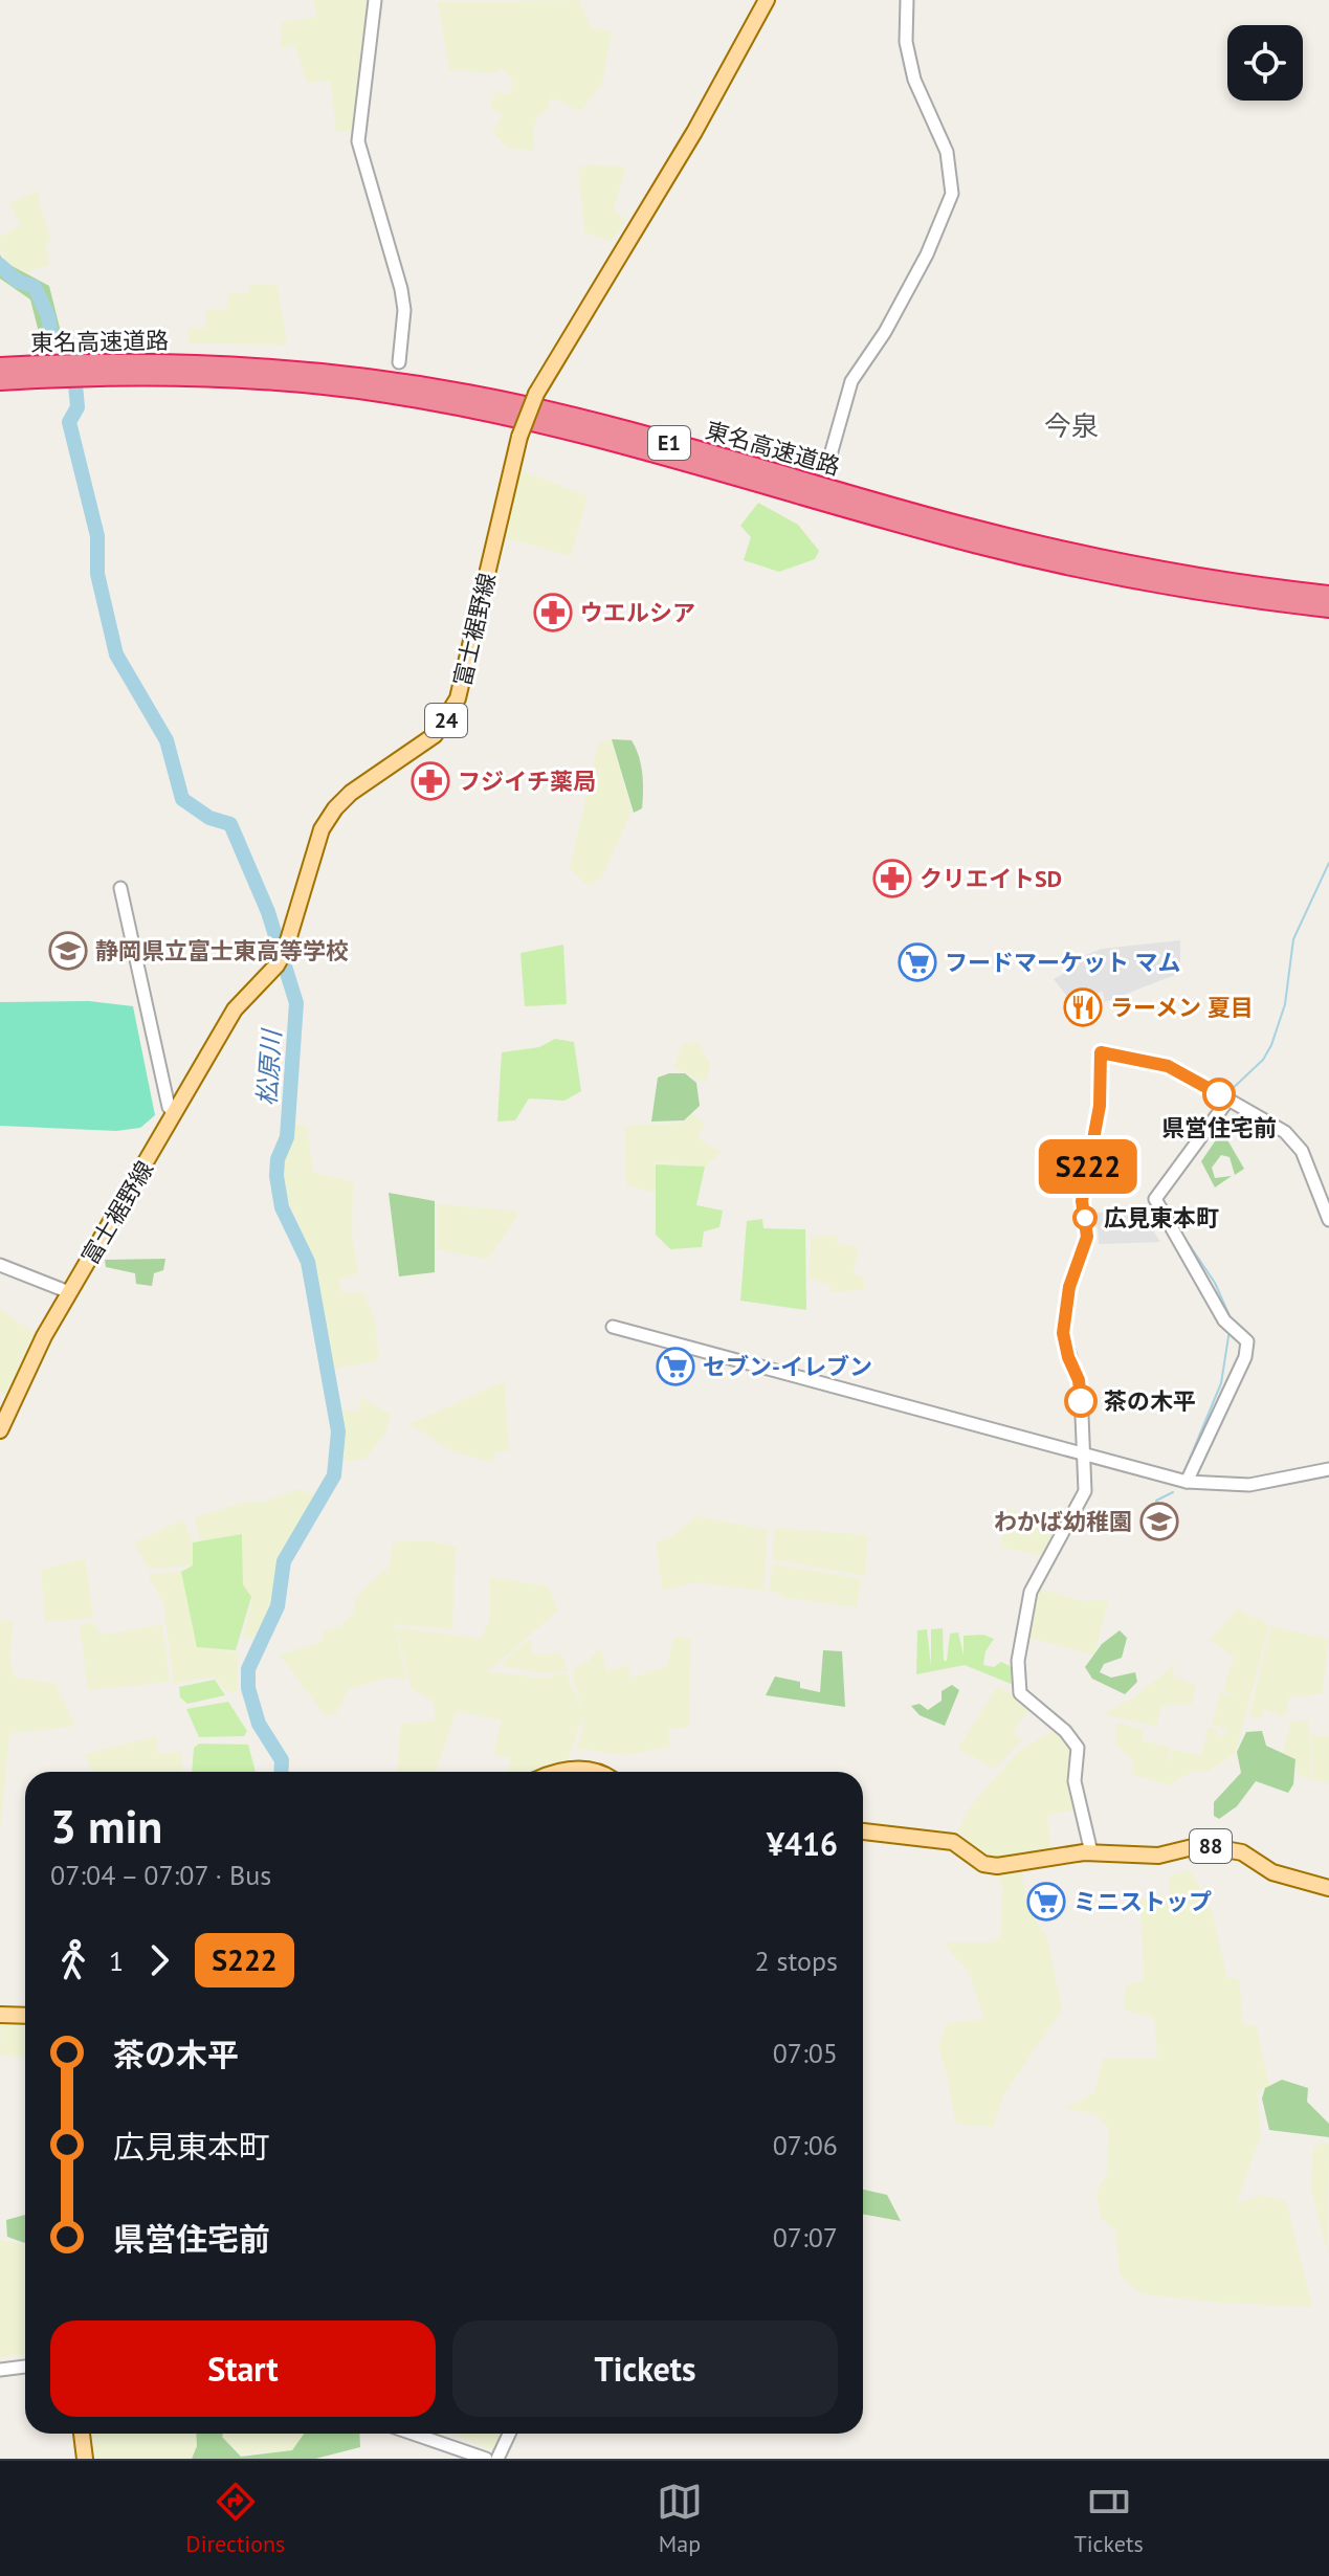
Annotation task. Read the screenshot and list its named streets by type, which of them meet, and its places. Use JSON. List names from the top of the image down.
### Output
{
  "streets": {
    "highway": ["東名高速道路", "E1"],
    "main road": ["富士裾野線", "24", "88"]
  },
  "districts": ["今泉"],
  "water": ["松原川"],
  "places": {
    "pharmacy": ["ウエルシア", "フジイチ薬局", "クリエイトSD"],
    "school or university": ["静岡県立富士東高等学校", "わかば幼稚園"],
    "supermarket": ["フードマーケット マム", "セブン-イレブン", "ミニストップ"],
    "restaurant": ["ラーメン 夏目"],
    "other": ["県営住宅前", "広見東本町", "茶の木平"]
  },
  "lines": ["bus line S222"],
  "page": {
    "on_map": "S222",
    "heading": ["3 min", "07:04 – 07:07 · Bus", "¥416"],
    "legs": ["1", "S222", "2 stops"],
    "list": [
      {
        "name": "茶の木平",
        "value": "07:05"
      },
      {
        "name": "広見東本町",
        "value": "07:06"
      },
      {
        "name": "県営住宅前",
        "value": "07:07"
      }
    ],
    "buttons": ["Start", "Tickets"],
    "tabs": ["Directions", "Map", "Tickets"]
  }
}
